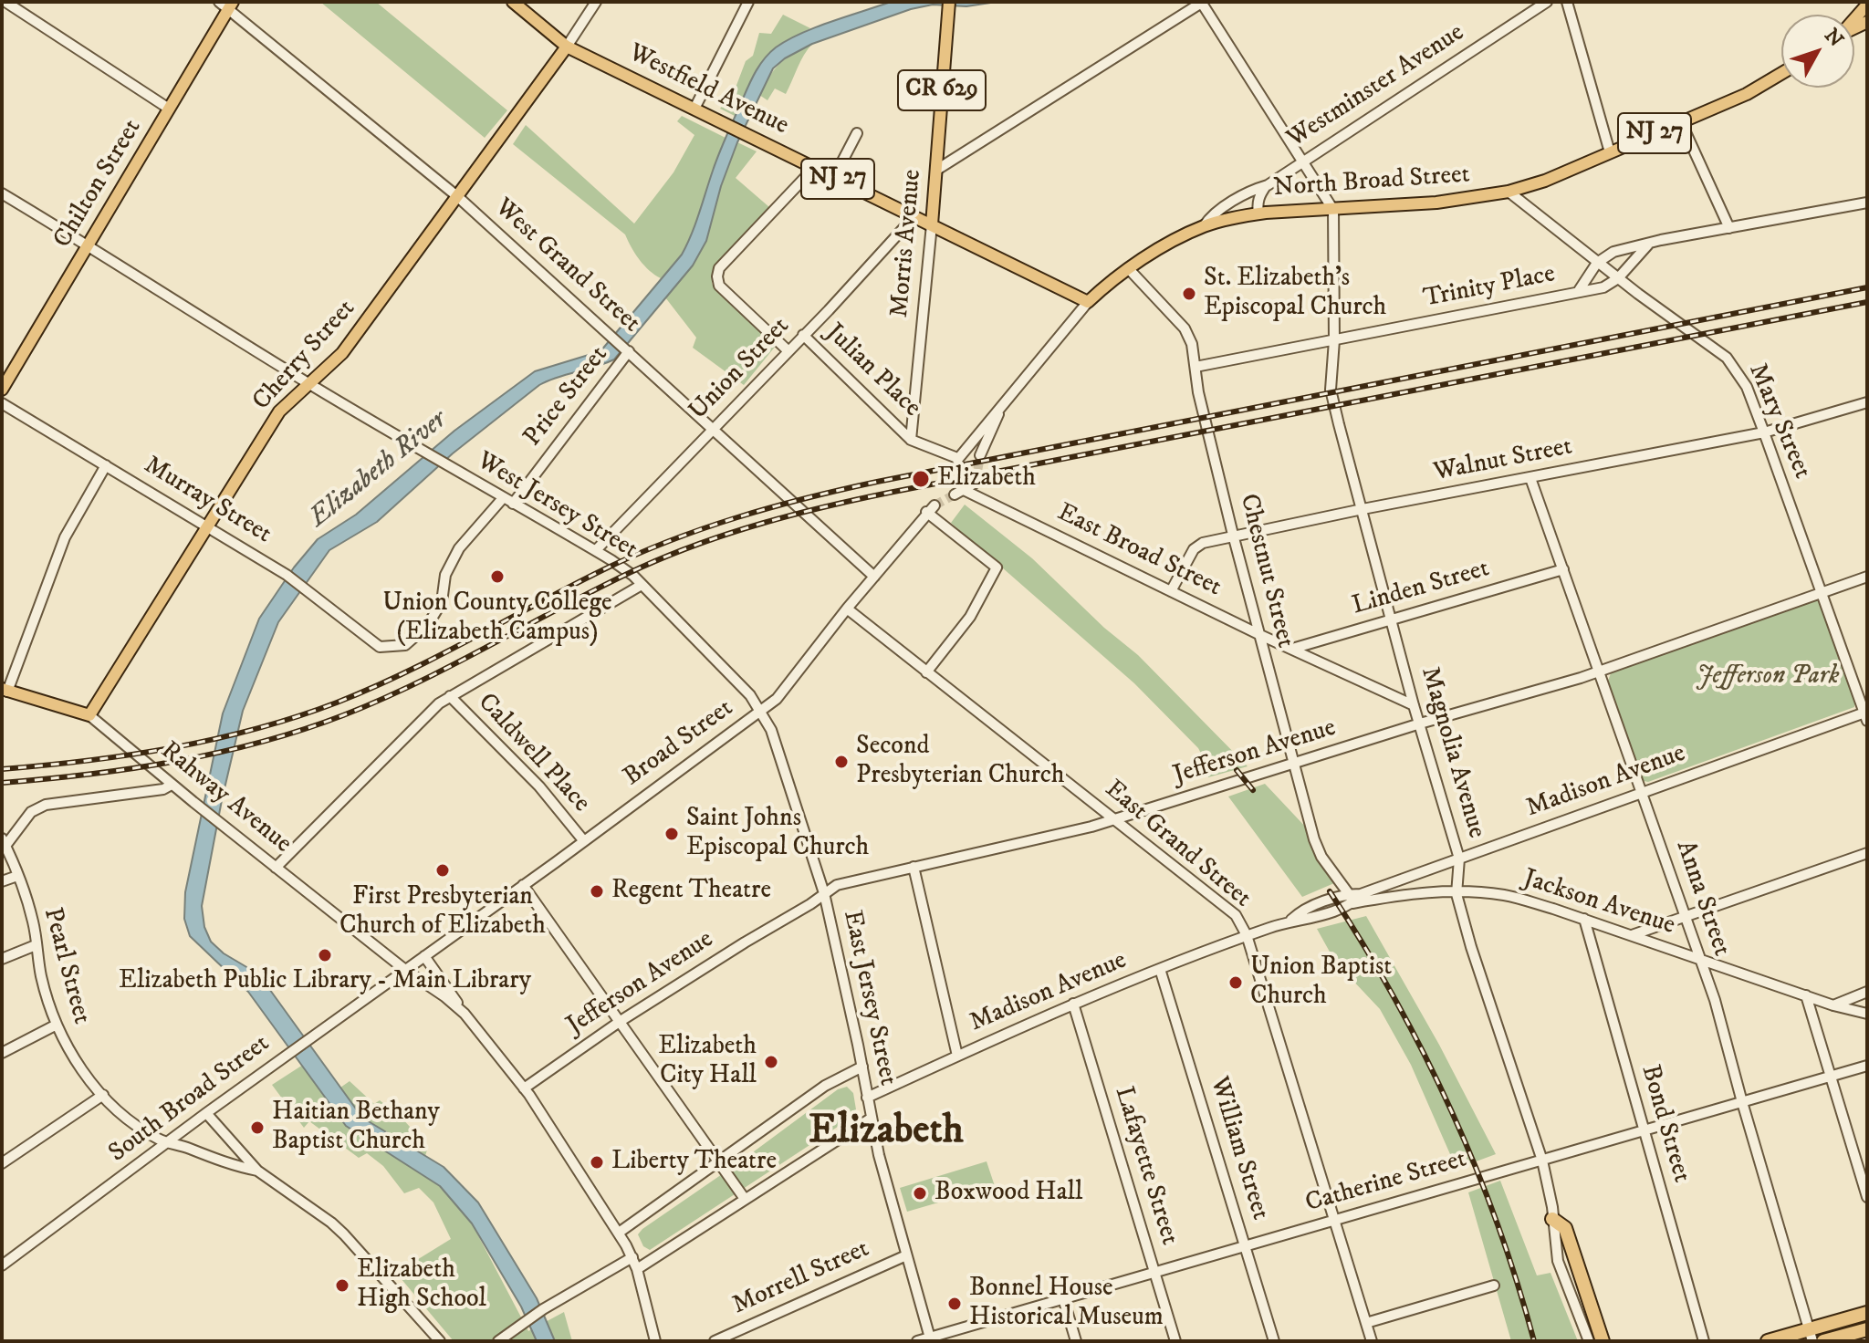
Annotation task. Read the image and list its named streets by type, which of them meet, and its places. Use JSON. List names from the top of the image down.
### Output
{
  "streets": {
    "main road": [
      "Westfield Avenue",
      "CR 629",
      "NJ 27",
      "North Broad Street",
      "Chilton Street",
      "Morris Avenue",
      "Cherry Street",
      "Rahway Avenue"
    ],
    "street": [
      "Westminster Avenue",
      "West Grand Street",
      "Trinity Place",
      "Union Street",
      "Julian Place",
      "Price Street",
      "Mary Street",
      "Walnut Street",
      "Murray Street",
      "West Jersey Street",
      "East Broad Street",
      "Chestnut Street",
      "Linden Street",
      "Broad Street",
      "Jefferson Avenue",
      "Magnolia Avenue",
      "Caldwell Place",
      "Madison Avenue",
      "East Grand Street",
      "Anna Street",
      "Jackson Avenue",
      "Pearl Street",
      "East Jersey Street",
      "South Broad Street",
      "Bond Street",
      "William Street",
      "Lafayette Street",
      "Catherine Street",
      "Morrell Street"
    ]
  },
  "crossings": [
    ["Westminster Avenue", "North Broad Street"],
    ["Westfield Avenue", "North Broad Street"],
    ["Westfield Avenue", "Morris Avenue"],
    ["Westfield Avenue", "Cherry Street"],
    ["Westfield Avenue", "Union Street"],
    ["North Broad Street", "Morris Avenue"],
    ["North Broad Street", "Julian Place"],
    ["North Broad Street", "Mary Street"],
    ["North Broad Street", "Chestnut Street"],
    ["North Broad Street", "Magnolia Avenue"],
    ["Chilton Street", "West Grand Street"],
    ["Chilton Street", "West Jersey Street"],
    ["Morris Avenue", "Julian Place"],
    ["West Grand Street", "Cherry Street"],
    ["West Grand Street", "Union Street"],
    ["West Grand Street", "Price Street"],
    ["West Grand Street", "Broad Street"],
    ["Trinity Place", "Mary Street"],
    ["Trinity Place", "Chestnut Street"],
    ["Trinity Place", "Magnolia Avenue"],
    ["Cherry Street", "Murray Street"],
    ["Cherry Street", "West Jersey Street"],
    ["Cherry Street", "Rahway Avenue"],
    ["Union Street", "Julian Place"],
    ["Union Street", "West Jersey Street"],
    ["Price Street", "Murray Street"],
    ["Price Street", "West Jersey Street"],
    ["Mary Street", "Walnut Street"],
    ["Mary Street", "Jefferson Avenue"],
    ["Mary Street", "Madison Avenue"],
    ["Walnut Street", "East Broad Street"],
    ["Walnut Street", "Chestnut Street"],
    ["Walnut Street", "Magnolia Avenue"],
    ["Walnut Street", "Anna Street"],
    ["West Jersey Street", "Broad Street"],
    ["West Jersey Street", "East Jersey Street"],
    ["East Broad Street", "Chestnut Street"],
    ["East Broad Street", "Linden Street"],
    ["East Broad Street", "Magnolia Avenue"],
    ["Chestnut Street", "Jefferson Avenue"],
    ["Chestnut Street", "Madison Avenue"],
    ["Chestnut Street", "Jackson Avenue"],
    ["Linden Street", "Magnolia Avenue"],
    ["Linden Street", "Anna Street"],
    ["Broad Street", "Caldwell Place"],
    ["Broad Street", "Rahway Avenue"],
    ["Broad Street", "East Grand Street"],
    ["Broad Street", "East Jersey Street"],
    ["Broad Street", "South Broad Street"],
    ["Jefferson Avenue", "Magnolia Avenue"],
    ["Jefferson Avenue", "East Grand Street"],
    ["Jefferson Avenue", "Anna Street"],
    ["Jefferson Avenue", "East Jersey Street"],
    ["Magnolia Avenue", "Madison Avenue"],
    ["Magnolia Avenue", "Jackson Avenue"],
    ["Magnolia Avenue", "Catherine Street"],
    ["Madison Avenue", "East Grand Street"],
    ["Madison Avenue", "Anna Street"],
    ["Madison Avenue", "Jackson Avenue"],
    ["Madison Avenue", "East Jersey Street"],
    ["Madison Avenue", "William Street"],
    ["Madison Avenue", "Lafayette Street"],
    ["Rahway Avenue", "South Broad Street"],
    ["East Grand Street", "Catherine Street"],
    ["Anna Street", "Jackson Avenue"],
    ["Anna Street", "Catherine Street"],
    ["Jackson Avenue", "Bond Street"],
    ["Pearl Street", "South Broad Street"],
    ["East Jersey Street", "Catherine Street"],
    ["East Jersey Street", "Morrell Street"],
    ["Bond Street", "Catherine Street"],
    ["William Street", "Catherine Street"],
    ["Lafayette Street", "Catherine Street"]
  ],
  "districts": ["Elizabeth"],
  "water": ["Elizabeth River"],
  "parks": ["Jefferson Park"],
  "places": [
    "St. Elizabeth's Episcopal Church",
    "Elizabeth",
    "Union County College (Elizabeth Campus)",
    "Second Presbyterian Church",
    "Saint Johns Episcopal Church",
    "First Presbyterian Church of Elizabeth",
    "Regent Theatre",
    "Elizabeth Public Library - Main Library",
    "Union Baptist Church",
    "Elizabeth City Hall",
    "Haitian Bethany Baptist Church",
    "Liberty Theatre",
    "Boxwood Hall",
    "Elizabeth High School",
    "Bonnel House Historical Museum"
  ],
  "north": "top right"
}
